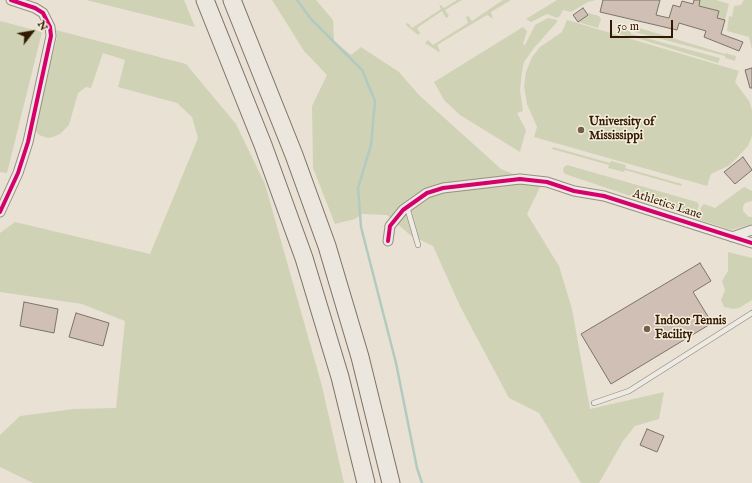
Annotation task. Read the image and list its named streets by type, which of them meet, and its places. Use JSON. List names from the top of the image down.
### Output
{
  "streets": {
    "street": ["Athletics Lane"]
  },
  "places": ["University of Mississippi", "Indoor Tennis Facility"],
  "scale_bar": "50 m",
  "north": "top right"
}
